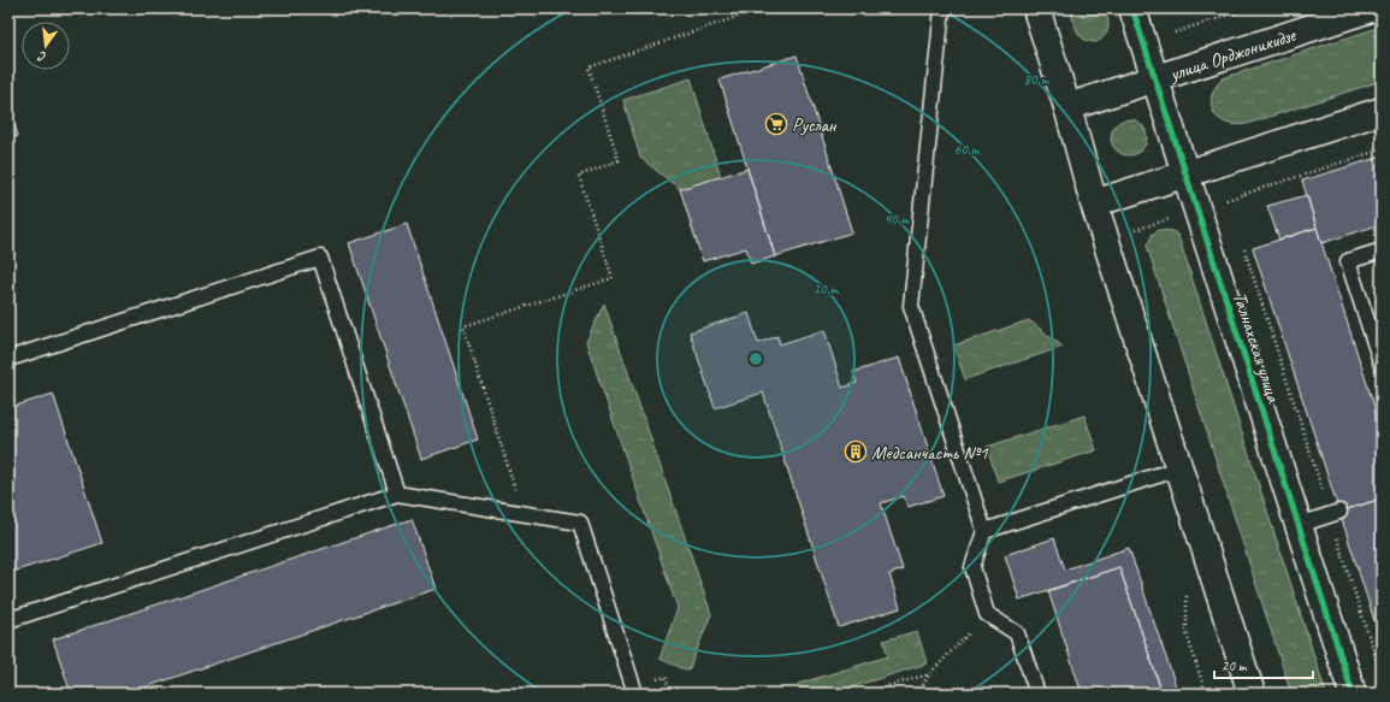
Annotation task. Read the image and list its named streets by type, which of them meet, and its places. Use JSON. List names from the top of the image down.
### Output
{
  "streets": {
    "street": ["улица Орджоникидзе", "Талнахская улица"]
  },
  "crossings": [
    ["улица Орджоникидзе", "Талнахская улица"]
  ],
  "places": {
    "supermarket": ["Руслан"],
    "building": ["Медсанчасть №1"]
  },
  "scale_bar": "20 m",
  "north": "bottom",
  "rings": [
    "80 m",
    "60 m",
    "40 m",
    "20 m"
  ]
}
